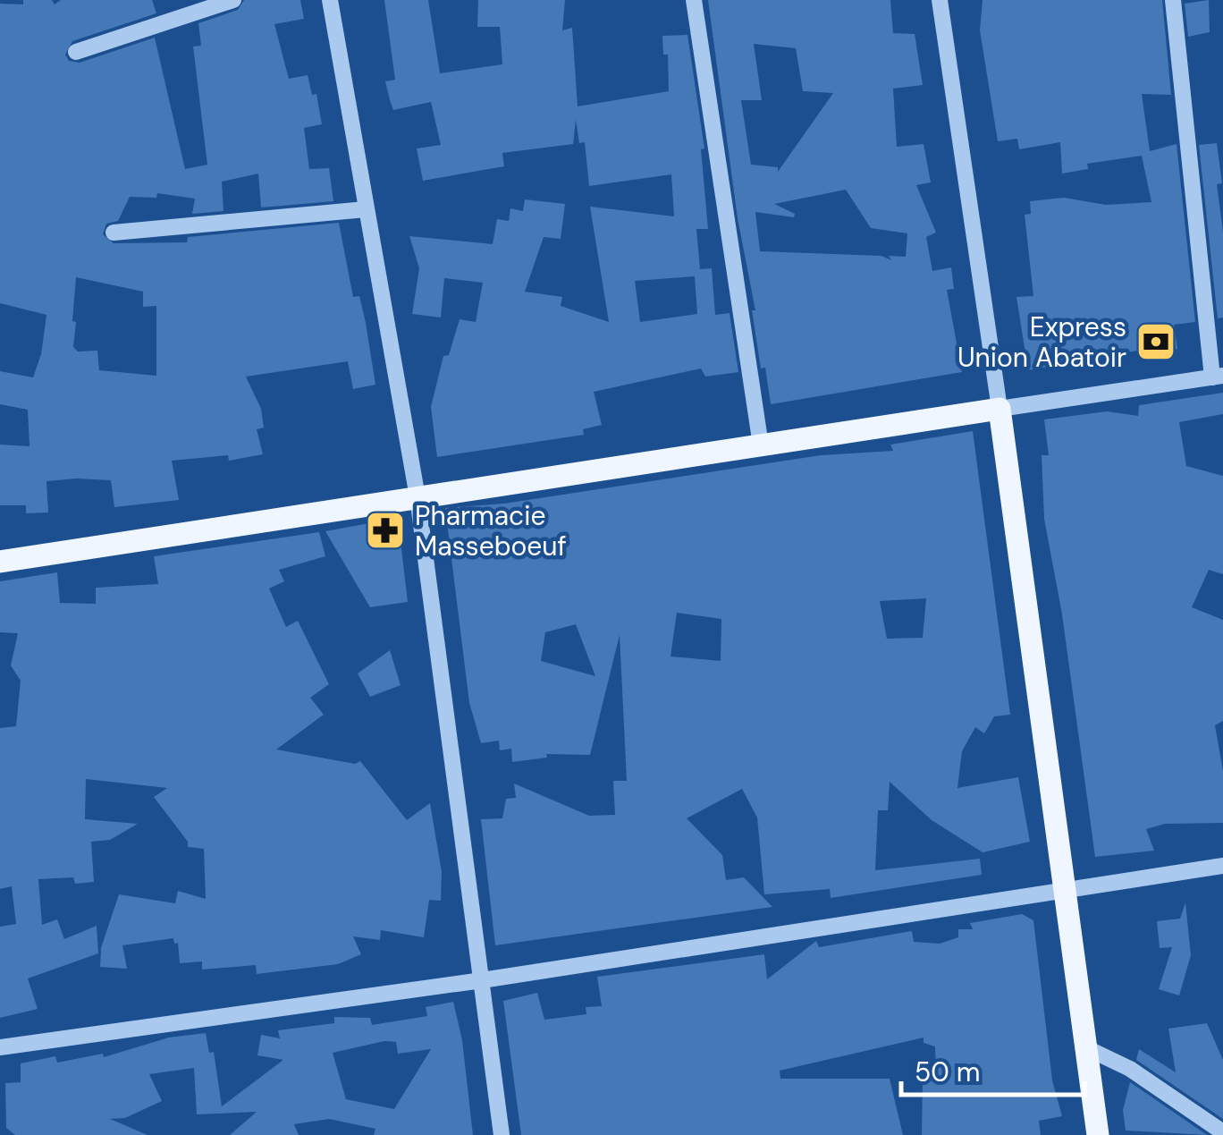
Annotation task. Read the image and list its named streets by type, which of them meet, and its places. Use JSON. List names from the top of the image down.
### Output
{
  "places": {
    "bank": ["Express Union Abatoir"],
    "pharmacy": ["Pharmacie Masseboeuf"]
  },
  "scale_bar": "50 m"
}
